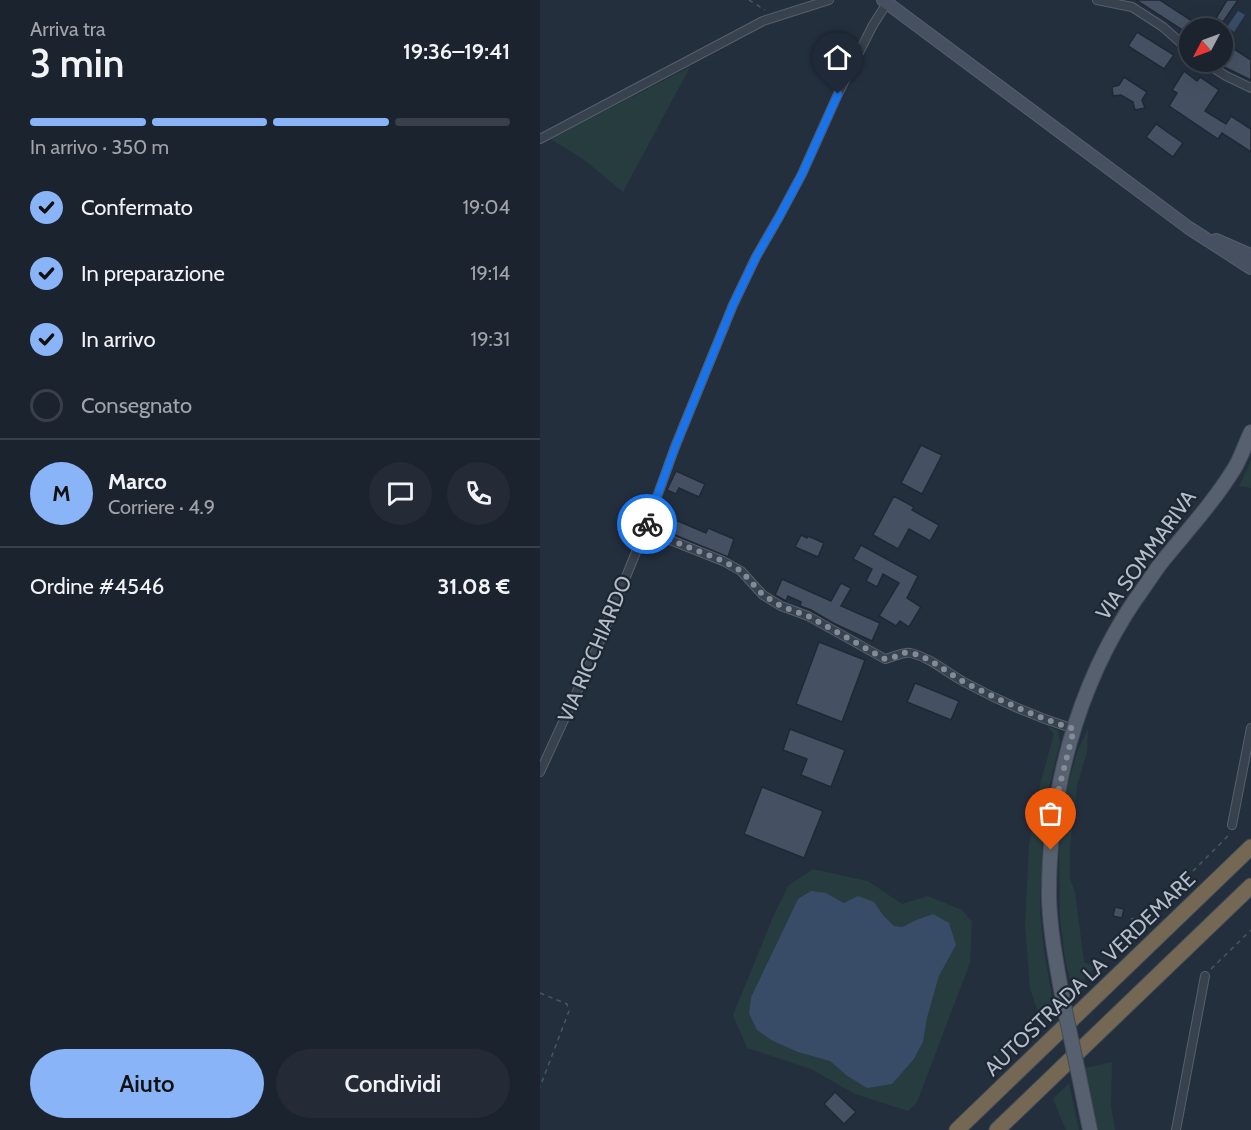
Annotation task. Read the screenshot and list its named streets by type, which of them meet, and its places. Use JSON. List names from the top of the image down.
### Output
{
  "streets": {
    "highway": ["AUTOSTRADA LA VERDEMARE"],
    "main road": ["VIA SOMMARIVA"],
    "street": ["VIA RICCHIARDO"]
  },
  "north": "bottom left",
  "page": {
    "heading": ["3 min", "Arriva tra", "19:36–19:41"],
    "panel": [
      "Marco",
      "Corriere · 4.9",
      "Ordine #4546",
      "31.08 €"
    ],
    "bar": "In arrivo · 350 m",
    "list": [
      ["Confermato", "19:04"],
      ["In preparazione", "19:14"],
      ["In arrivo", "19:31"],
      "Consegnato"
    ],
    "round": "M",
    "buttons": ["Aiuto", "Condividi"]
  }
}
